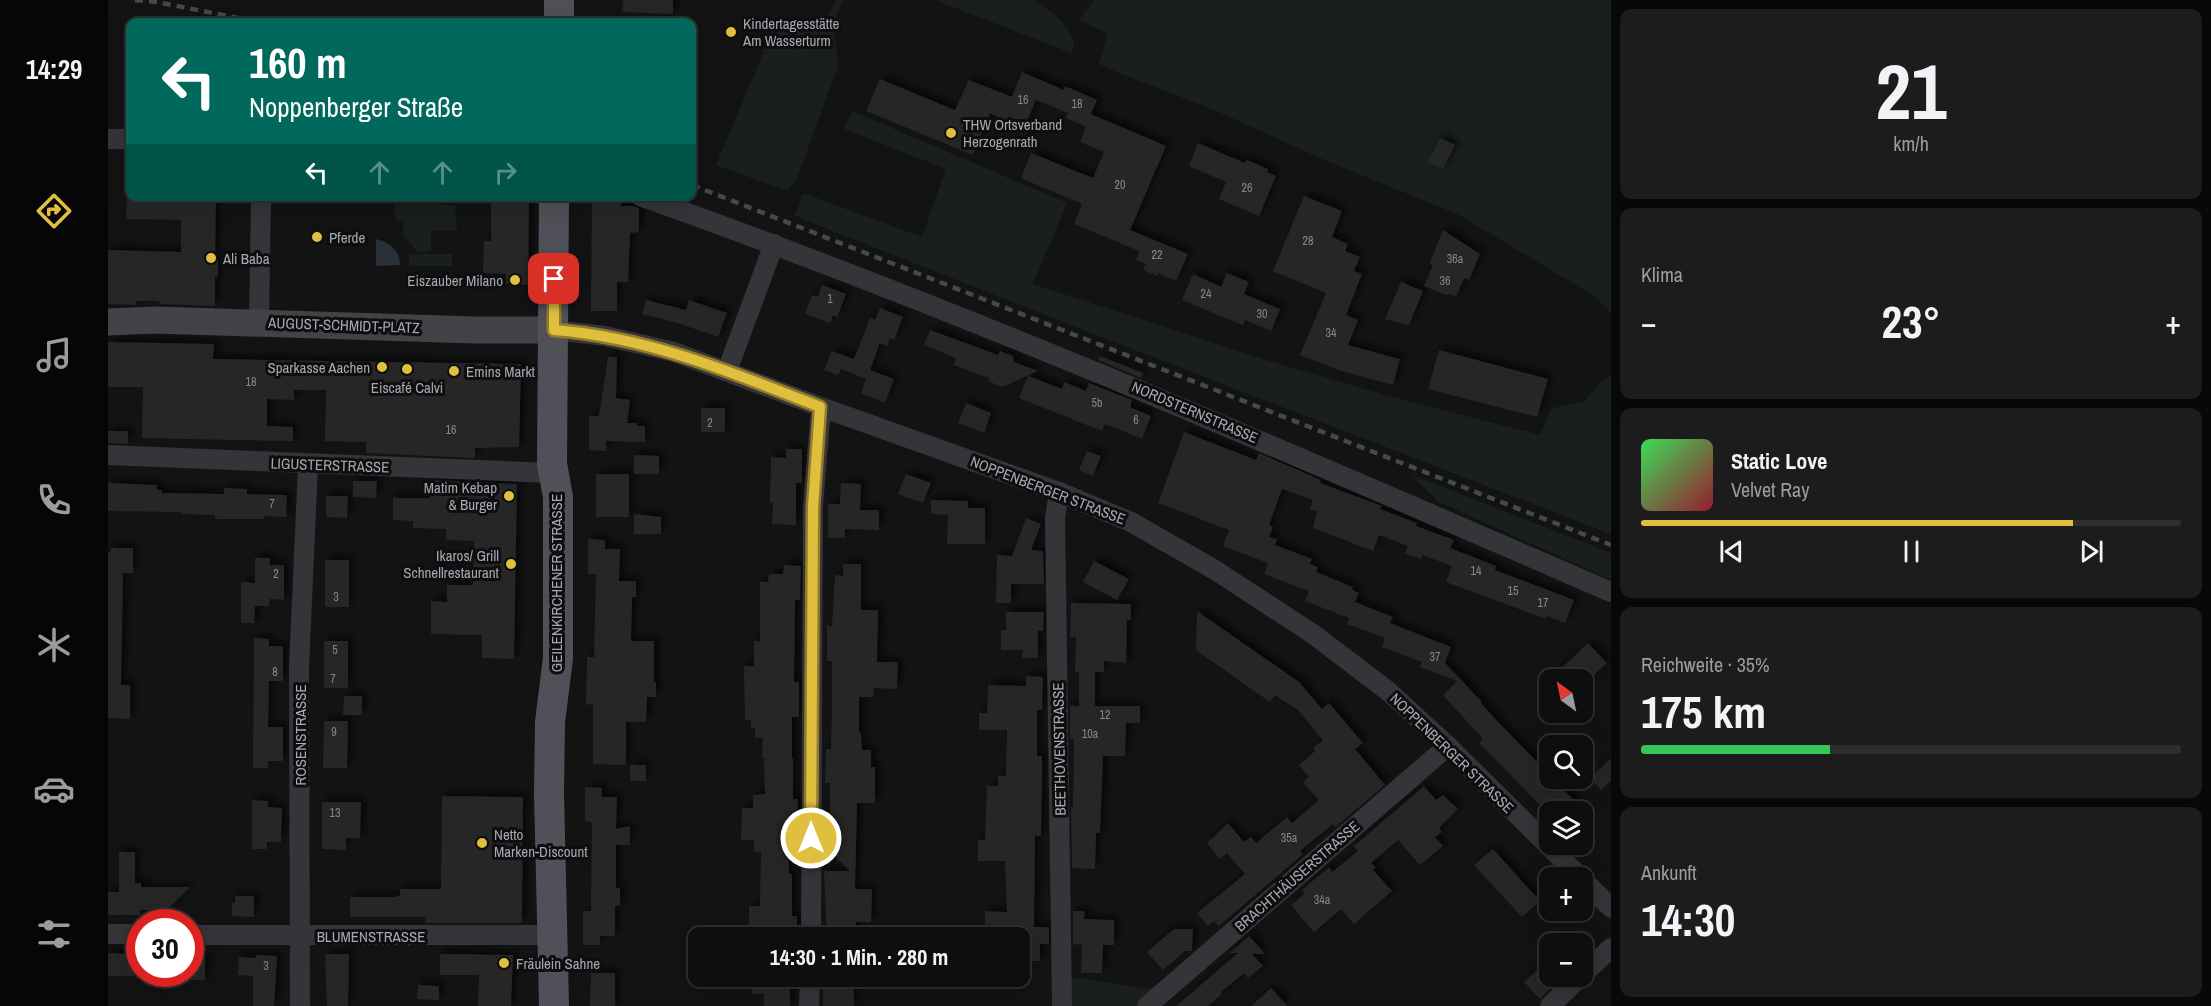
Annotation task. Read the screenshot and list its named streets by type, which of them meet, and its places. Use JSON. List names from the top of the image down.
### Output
{
  "streets": {
    "main road": ["AUGUST-SCHMIDT-PLATZ", "GEILENKIRCHENER STRASSE"],
    "street": [
      "NORDSTERNSTRASSE",
      "LIGUSTERSTRASSE",
      "NOPPENBERGER STRASSE",
      "ROSENSTRASSE",
      "BEETHOVENSTRASSE",
      "BRACHTHÄUSERSTRASSE",
      "BLUMENSTRASSE"
    ]
  },
  "crossings": [
    ["AUGUST-SCHMIDT-PLATZ", "NOPPENBERGER STRASSE"],
    ["AUGUST-SCHMIDT-PLATZ", "GEILENKIRCHENER STRASSE"],
    ["LIGUSTERSTRASSE", "GEILENKIRCHENER STRASSE"],
    ["LIGUSTERSTRASSE", "ROSENSTRASSE"],
    ["NOPPENBERGER STRASSE", "GEILENKIRCHENER STRASSE"],
    ["NOPPENBERGER STRASSE", "BEETHOVENSTRASSE"],
    ["NOPPENBERGER STRASSE", "BRACHTHÄUSERSTRASSE"],
    ["GEILENKIRCHENER STRASSE", "BLUMENSTRASSE"],
    ["ROSENSTRASSE", "BLUMENSTRASSE"]
  ],
  "places": [
    "Kindertagesstätte Am Wasserturm",
    "THW Ortsverband Herzogenrath",
    "Pferde",
    "Ali Baba",
    "Eiszauber Milano",
    "Sparkasse Aachen",
    "Eiscafé Calvi",
    "Emins Markt",
    "Matim Kebap & Burger",
    "Ikaros/ Grill Schnellrestaurant",
    "Netto Marken-Discount",
    "Fräulein Sahne"
  ],
  "house_numbers": [
    "16",
    "18",
    "20",
    "26",
    "28",
    "22",
    "36a",
    "36",
    "24",
    "1",
    "30",
    "34",
    "18",
    "5b",
    "6",
    "2",
    "16",
    "7",
    "14",
    "2",
    "15",
    "3",
    "17",
    "5",
    "37",
    "8",
    "7",
    "12",
    "9",
    "10a",
    "13",
    "35a",
    "34a",
    "3"
  ],
  "north": "top left",
  "page": {
    "tabs": "14:29",
    "tile": [
      ["21", "km/h"],
      "Klima",
      ["Reichweite · 35%", "175 km"],
      ["Ankunft", "14:30"]
    ],
    "turn": ["160 m", "Noppenberger Straße"],
    "heat": ["−", "23°", "+"],
    "song": ["Static Love", "Velvet Ray"],
    "map_buttons": ["+", "−"],
    "limit": "30",
    "trip": "14:30 · 1 Min. · 280 m"
  }
}
